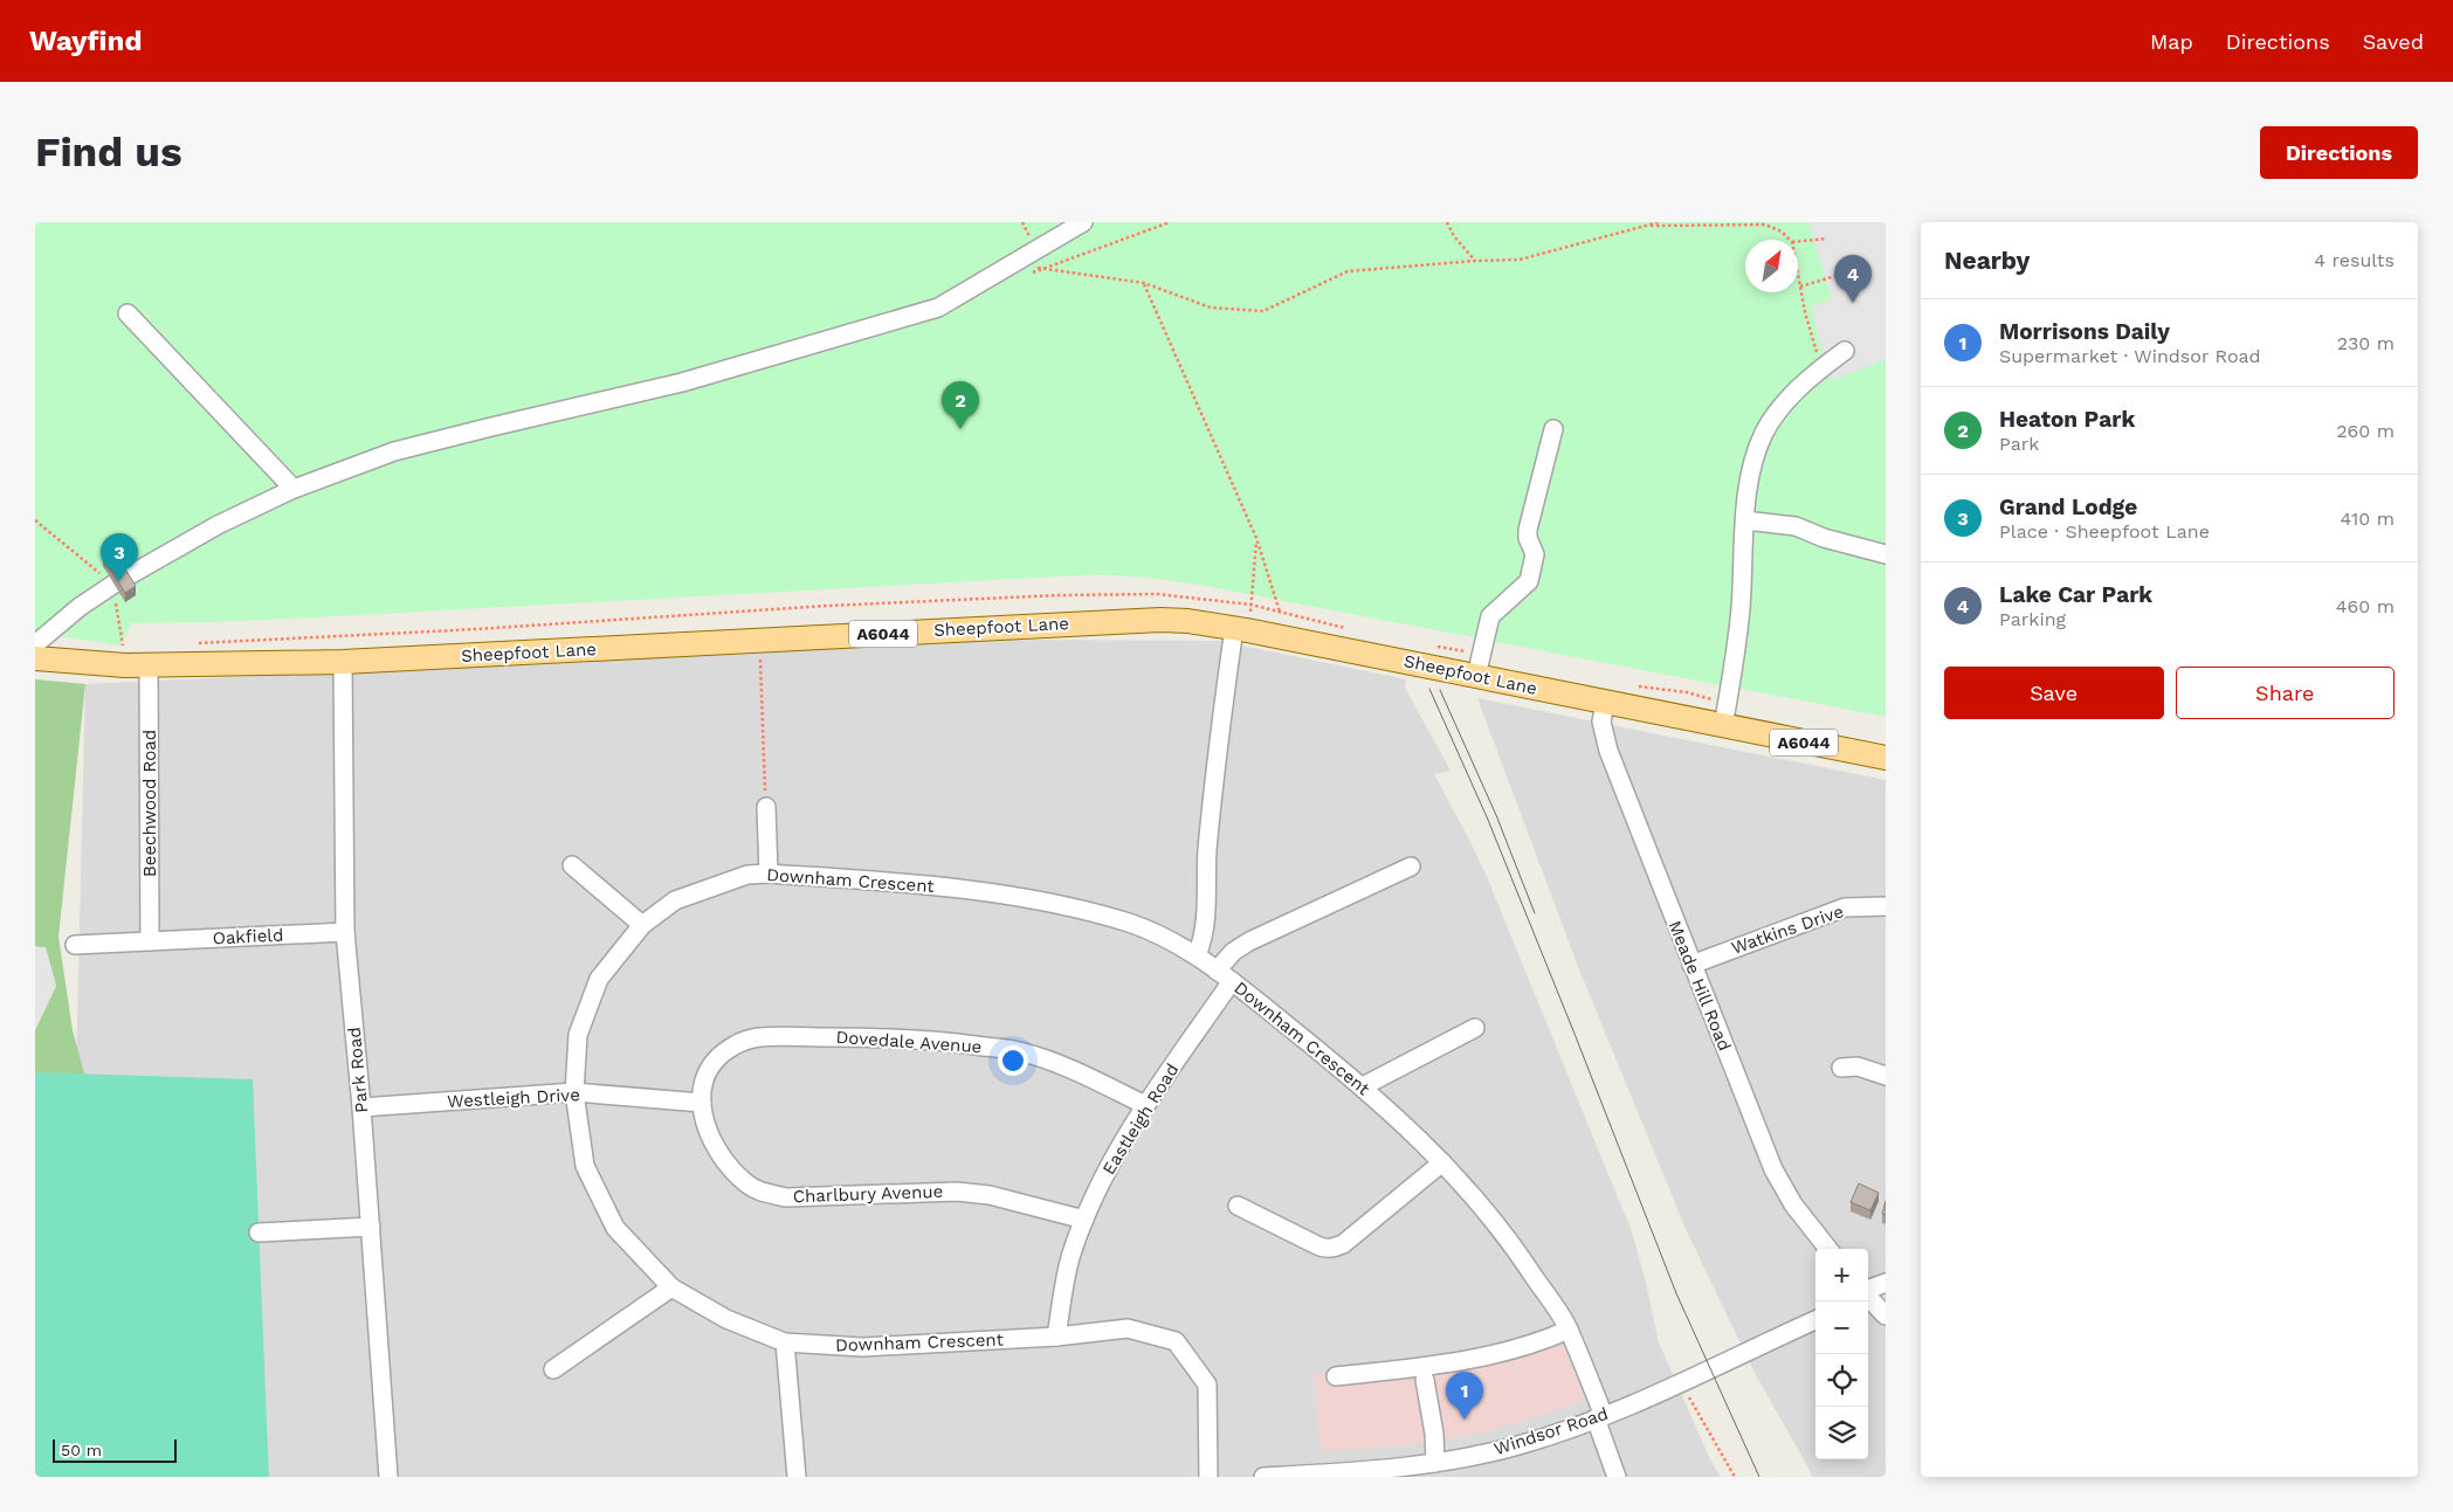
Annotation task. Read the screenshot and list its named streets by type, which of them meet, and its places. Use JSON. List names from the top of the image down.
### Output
{
  "streets": {
    "main road": ["Sheepfoot Lane", "A6044"],
    "street": [
      "Beechwood Road",
      "Downham Crescent",
      "Watkins Drive",
      "Oakfield",
      "Meade Hill Road",
      "Dovedale Avenue",
      "Park Road",
      "Westleigh Drive",
      "Eastleigh Road",
      "Charlbury Avenue",
      "Windsor Road"
    ]
  },
  "crossings": [
    ["Sheepfoot Lane", "Beechwood Road"],
    ["Sheepfoot Lane", "Meade Hill Road"],
    ["Sheepfoot Lane", "Park Road"],
    ["Beechwood Road", "Oakfield"],
    ["Downham Crescent", "Westleigh Drive"],
    ["Downham Crescent", "Eastleigh Road"],
    ["Downham Crescent", "Windsor Road"],
    ["Watkins Drive", "Meade Hill Road"],
    ["Oakfield", "Park Road"],
    ["Dovedale Avenue", "Westleigh Drive"],
    ["Dovedale Avenue", "Eastleigh Road"],
    ["Dovedale Avenue", "Charlbury Avenue"],
    ["Park Road", "Westleigh Drive"],
    ["Westleigh Drive", "Charlbury Avenue"],
    ["Eastleigh Road", "Charlbury Avenue"]
  ],
  "scale_bar": "50 m",
  "north": "top right",
  "page": {
    "header": "Wayfind",
    "nav": ["Map", "Directions", "Saved"],
    "buttons": [
      "Directions",
      ["Save", "Share"]
    ],
    "title": "Find us",
    "heading": ["Nearby", "4 results"],
    "pins": [
      "4",
      "2",
      "3",
      "1"
    ],
    "list": [
      {
        "mark": "1",
        "name": "Morrisons Daily",
        "note": "Supermarket · Windsor Road",
        "value": "230 m"
      },
      {
        "mark": "2",
        "name": "Heaton Park",
        "note": "Park",
        "value": "260 m"
      },
      {
        "mark": "3",
        "name": "Grand Lodge",
        "note": "Place · Sheepfoot Lane",
        "value": "410 m"
      },
      {
        "mark": "4",
        "name": "Lake Car Park",
        "note": "Parking",
        "value": "460 m"
      }
    ],
    "map_buttons": ["+", "−"],
    "scale": "50 m"
  }
}
